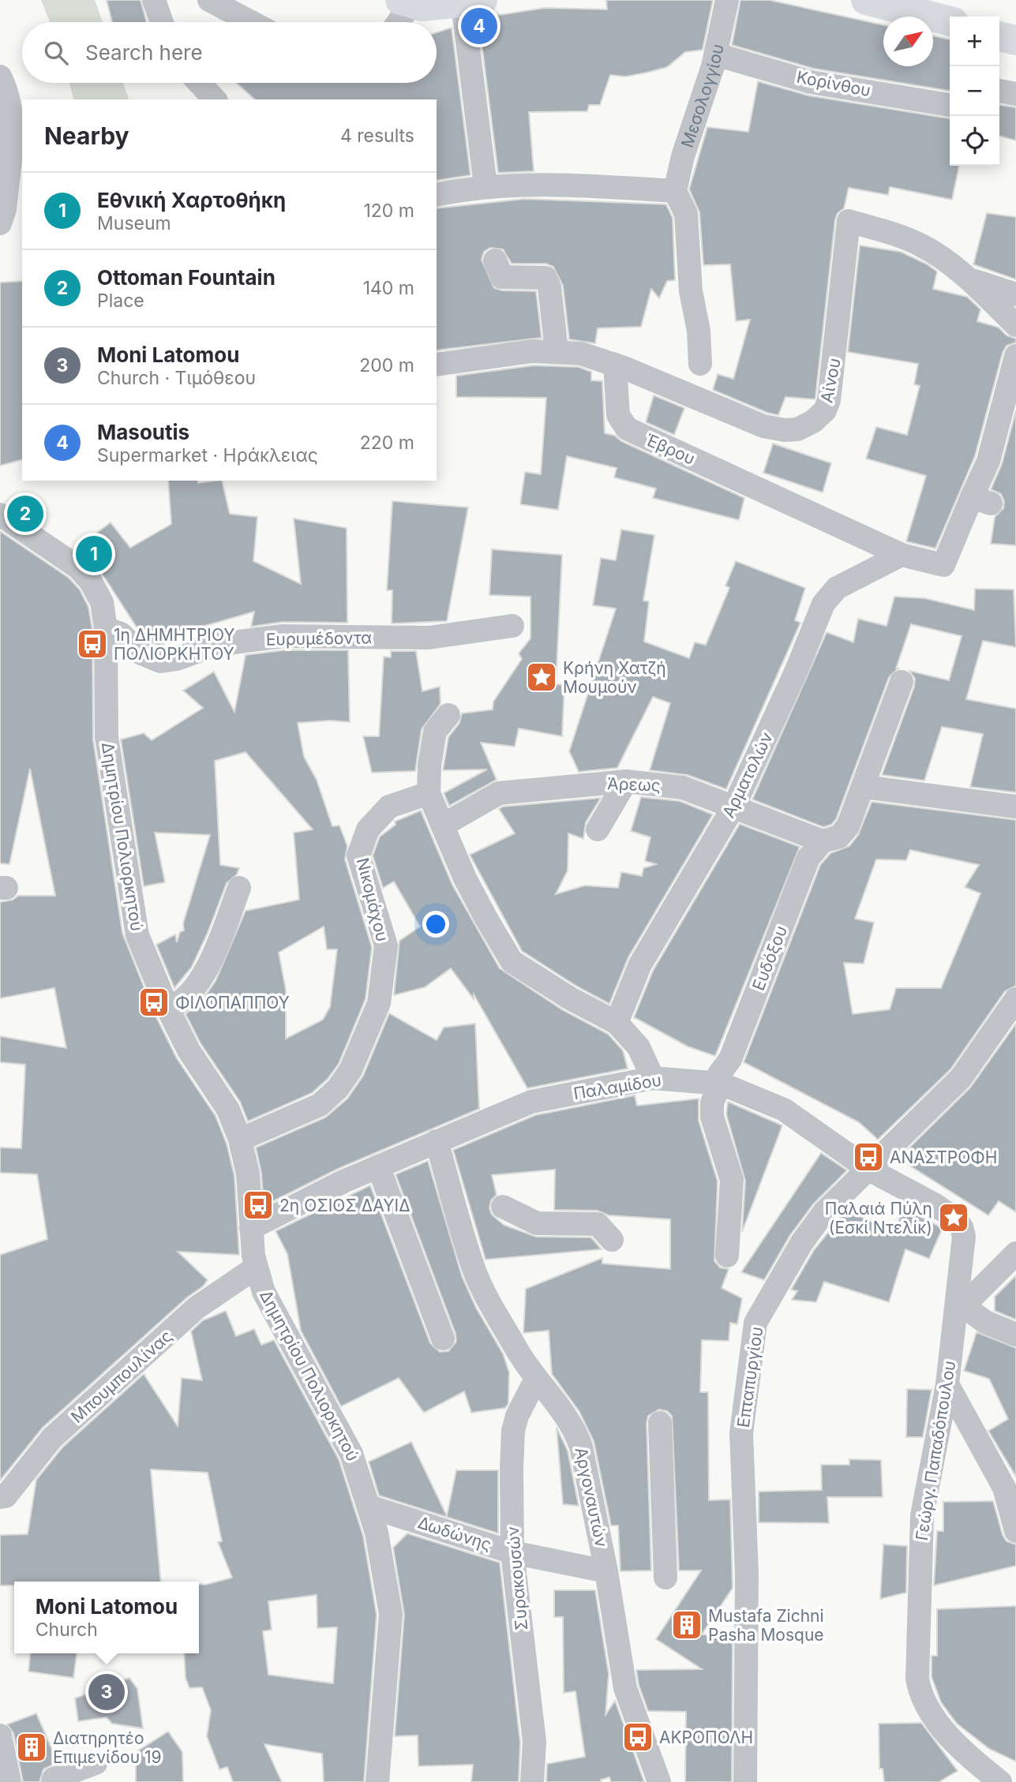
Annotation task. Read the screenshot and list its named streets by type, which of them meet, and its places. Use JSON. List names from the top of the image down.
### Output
{
  "streets": {
    "street": [
      "Κορίνθου",
      "Μεσολογγίου",
      "Αίνου",
      "Έβρου",
      "Ευρυμέδοντα",
      "Αρματολών",
      "Άρεως",
      "Δημητρίου Πολιορκητού",
      "Νικομάχου",
      "Ευδόξου",
      "Παλαμίδου",
      "Μπουμπουλίνας",
      "Επταπυργίου",
      "Γεώργ. Παπαδόπουλου",
      "Αργοναυτών",
      "Δωδώνης",
      "Συρακουσών"
    ]
  },
  "crossings": [
    ["Κορίνθου", "Μεσολογγίου"],
    ["Αίνου", "Έβρου"],
    ["Έβρου", "Αρματολών"],
    ["Ευρυμέδοντα", "Δημητρίου Πολιορκητού"],
    ["Αρματολών", "Άρεως"],
    ["Άρεως", "Ευδόξου"],
    ["Δημητρίου Πολιορκητού", "Νικομάχου"],
    ["Δημητρίου Πολιορκητού", "Παλαμίδου"],
    ["Δημητρίου Πολιορκητού", "Μπουμπουλίνας"],
    ["Δημητρίου Πολιορκητού", "Δωδώνης"],
    ["Ευδόξου", "Παλαμίδου"],
    ["Παλαμίδου", "Επταπυργίου"],
    ["Παλαμίδου", "Γεώργ. Παπαδόπουλου"],
    ["Παλαμίδου", "Αργοναυτών"],
    ["Αργοναυτών", "Δωδώνης"],
    ["Αργοναυτών", "Συρακουσών"],
    ["Δωδώνης", "Συρακουσών"]
  ],
  "places": {
    "bus stop": [
      "1η ΔΗΜΗΤΡΙΟΥ ΠΟΛΙΟΡΚΗΤΟΥ",
      "ΦΙΛΟΠΑΠΠΟΥ",
      "ΑΝΑΣΤΡΟΦΗ",
      "2η ΟΣΙΟΣ ΔΑΥΙΔ",
      "ΑΚΡΟΠΟΛΗ"
    ],
    "place": ["Κρήνη Χατζή Μουμούν", "Παλαιά Πύλη (Εσκί Ντελίκ)"],
    "building": ["Mustafa Zichni Pasha Mosque", "Διατηρητέο Επιμενίδου 19"]
  },
  "north": "top right",
  "page": {
    "pins": [
      "4",
      "2",
      "1",
      "3"
    ],
    "map_buttons": ["+", "−"],
    "search": "Search here",
    "heading": ["Nearby", "4 results"],
    "list": [
      {
        "mark": "1",
        "name": "Εθνική Χαρτοθήκη",
        "note": "Museum",
        "value": "120 m"
      },
      {
        "mark": "2",
        "name": "Ottoman Fountain",
        "note": "Place",
        "value": "140 m"
      },
      {
        "mark": "3",
        "name": "Moni Latomou",
        "note": "Church · Τιμόθεου",
        "value": "200 m"
      },
      {
        "mark": "4",
        "name": "Masoutis",
        "note": "Supermarket · Ηράκλειας",
        "value": "220 m"
      }
    ],
    "popup": ["Moni Latomou", "Church"]
  }
}
